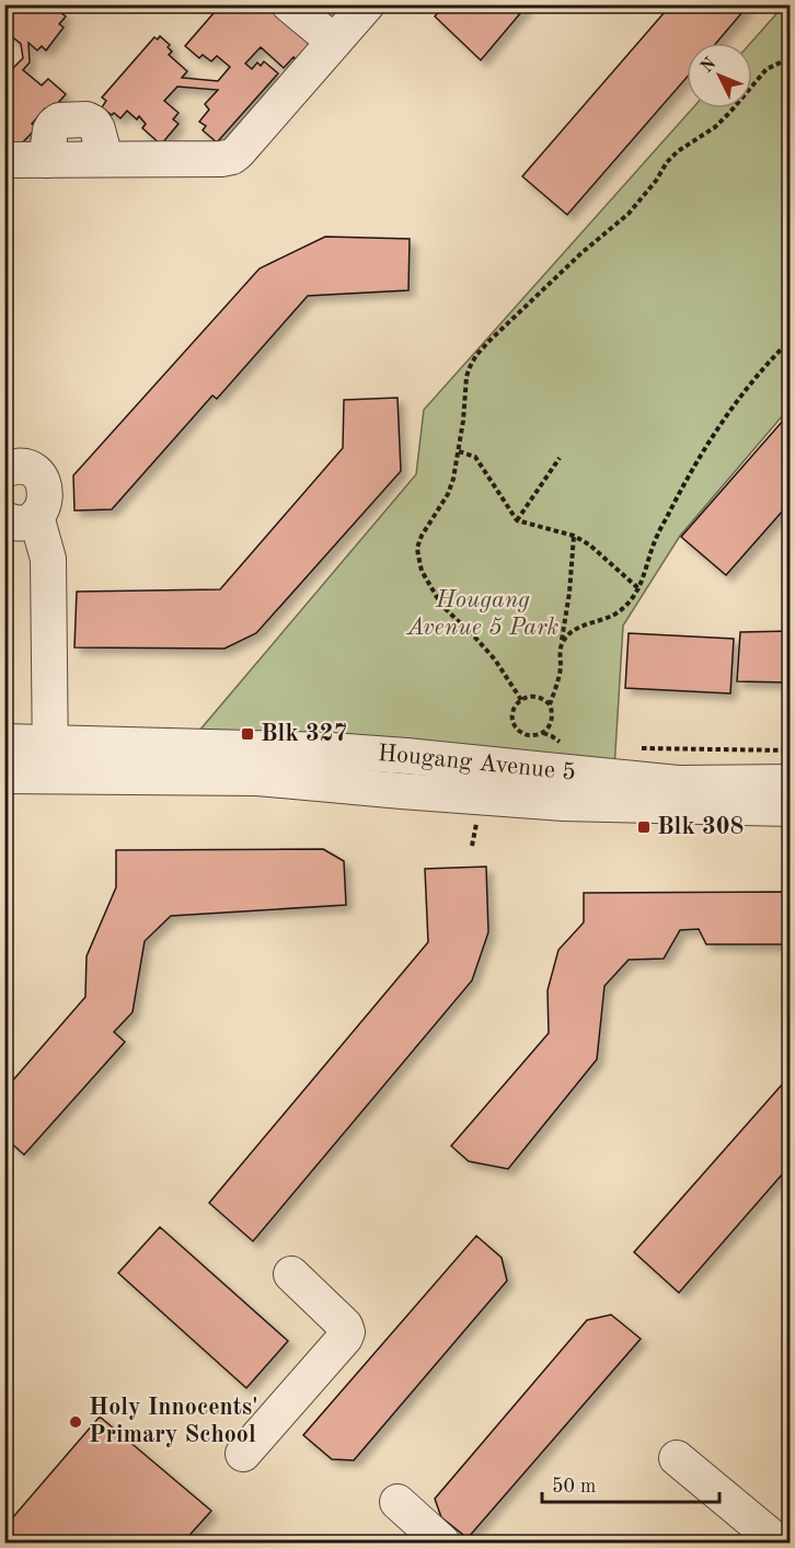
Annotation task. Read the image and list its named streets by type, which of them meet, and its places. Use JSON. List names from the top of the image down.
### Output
{
  "streets": {
    "street": ["Hougang Avenue 5"]
  },
  "parks": ["Hougang Avenue 5 Park"],
  "places": {
    "transit": ["Blk 327", "Blk 308"],
    "other": ["Holy Innocents' Primary School"]
  },
  "scale_bar": "50 m",
  "north": "top left"
}
